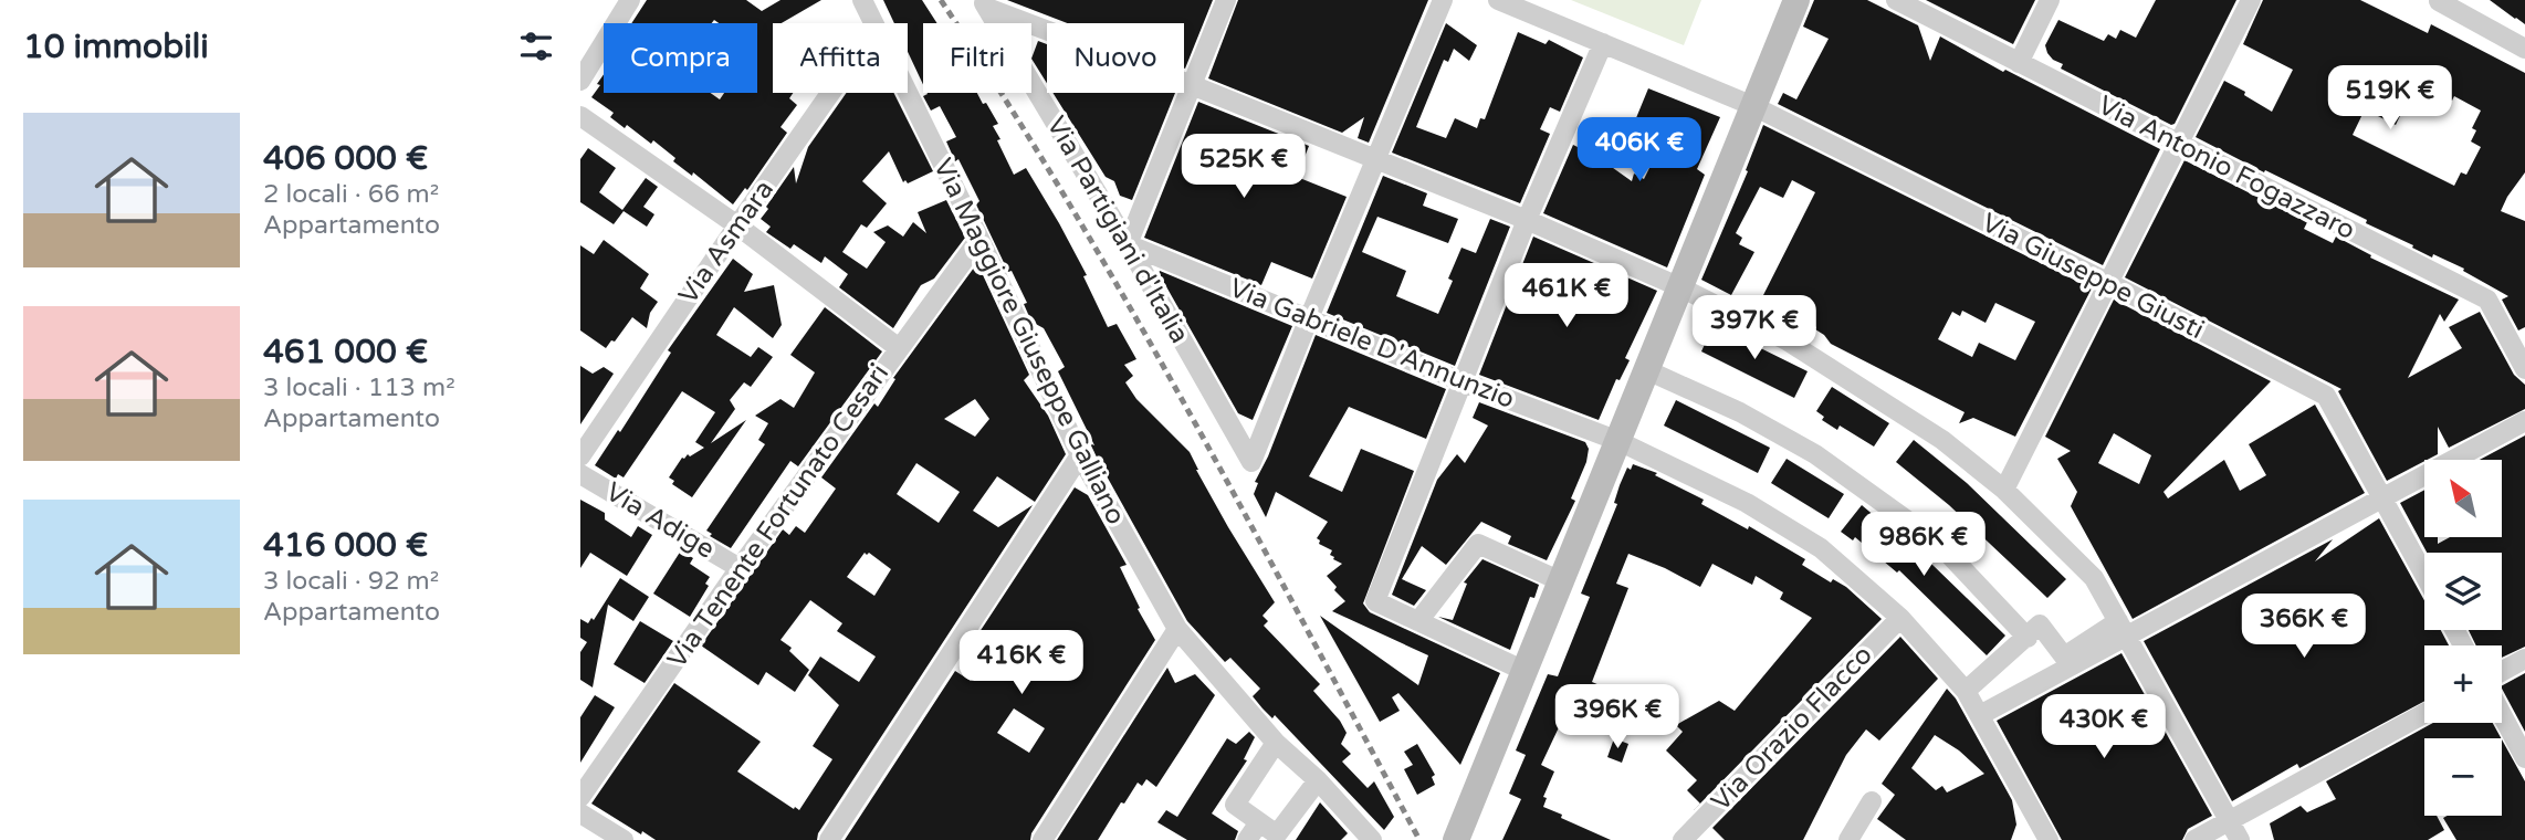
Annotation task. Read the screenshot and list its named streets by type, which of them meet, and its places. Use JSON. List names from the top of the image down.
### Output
{
  "streets": {
    "street": [
      "Via Antonio Fogazzaro",
      "Via Partigiani d'Italia",
      "Via Asmara",
      "Via Giuseppe Giusti",
      "Via Maggiore Giuseppe Galliano",
      "Via Gabriele D'Annunzio",
      "Via Tenente Fortunato Cesari",
      "Via Adige",
      "Via Orazio Flacco"
    ]
  },
  "crossings": [
    ["Via Partigiani d'Italia", "Via Gabriele D'Annunzio"],
    ["Via Maggiore Giuseppe Galliano", "Via Tenente Fortunato Cesari"],
    ["Via Gabriele D'Annunzio", "Via Orazio Flacco"],
    ["Via Tenente Fortunato Cesari", "Via Adige"]
  ],
  "north": "top left",
  "page": {
    "heading": "10 immobili",
    "chip": [
      "Compra",
      "Affitta",
      "Filtri",
      "Nuovo"
    ],
    "price": [
      "519K €",
      "406K €",
      "525K €",
      "461K €",
      "397K €",
      "986K €",
      "366K €",
      "416K €",
      "396K €",
      "430K €"
    ],
    "list": [
      {
        "name": "406 000 €",
        "note": "2 locali · 66 m² · Appartamento"
      },
      {
        "name": "461 000 €",
        "note": "3 locali · 113 m² · Appartamento"
      },
      {
        "name": "416 000 €",
        "note": "3 locali · 92 m² · Appartamento"
      }
    ],
    "map_buttons": ["+", "−"]
  }
}
